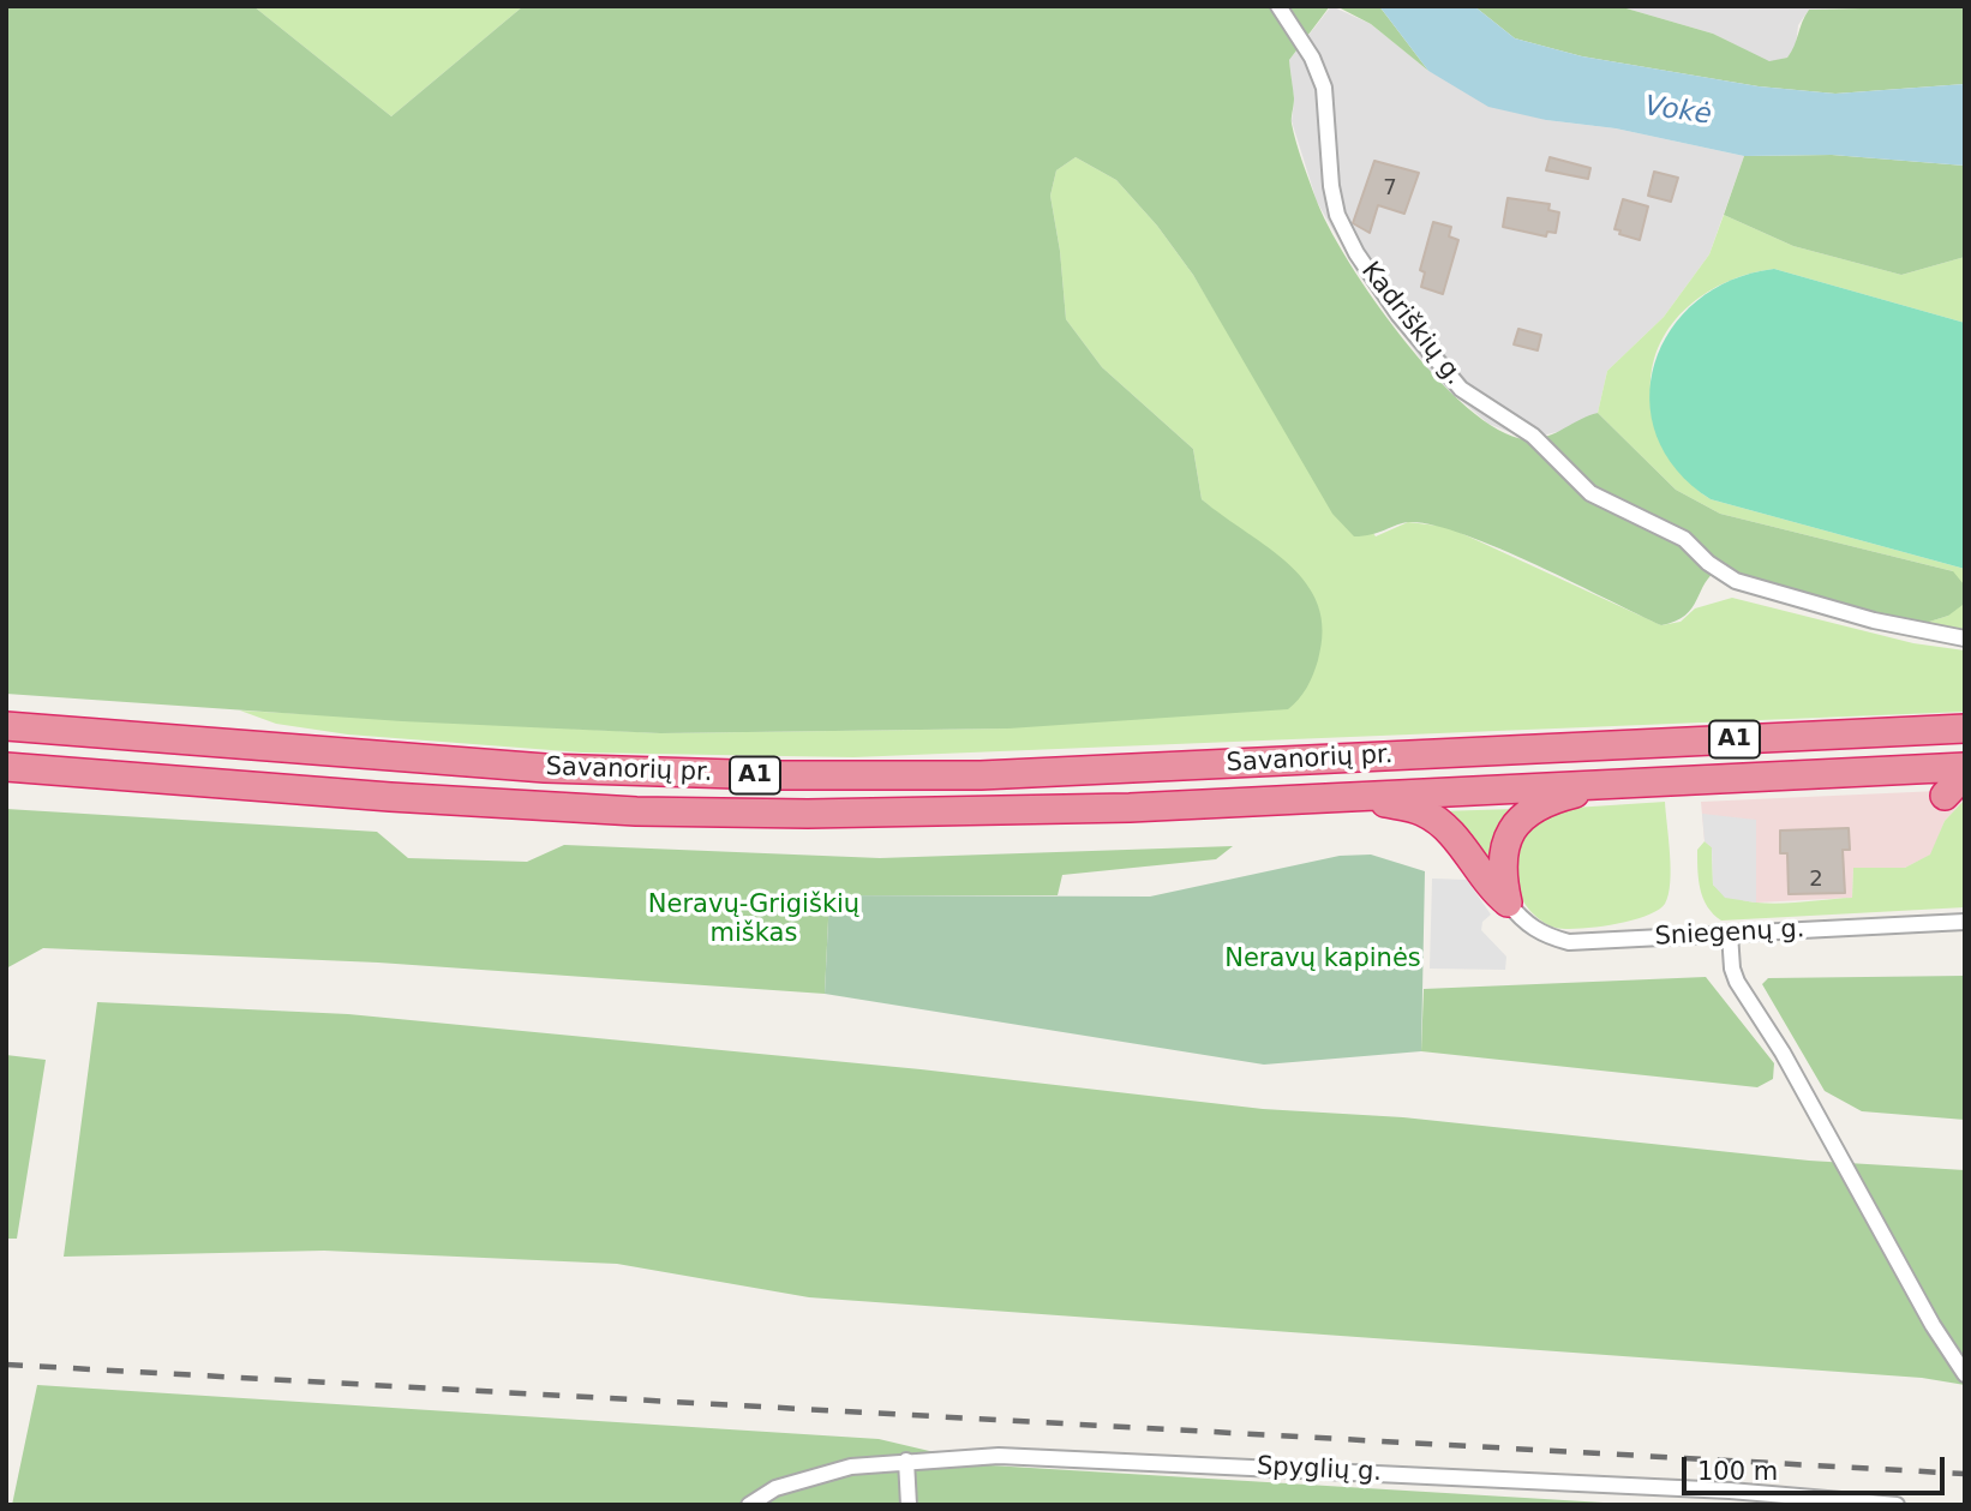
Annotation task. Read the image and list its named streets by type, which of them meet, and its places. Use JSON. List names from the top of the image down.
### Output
{
  "streets": {
    "highway": ["A1", "Savanorių pr."],
    "street": ["Kadriškių g.", "Sniegenų g.", "Spyglių g."]
  },
  "water": ["Vokė"],
  "parks": ["Neravų-Grigiškių miškas", "Neravų kapinės"],
  "house_numbers": ["7", "2"],
  "scale_bar": "100 m"
}
